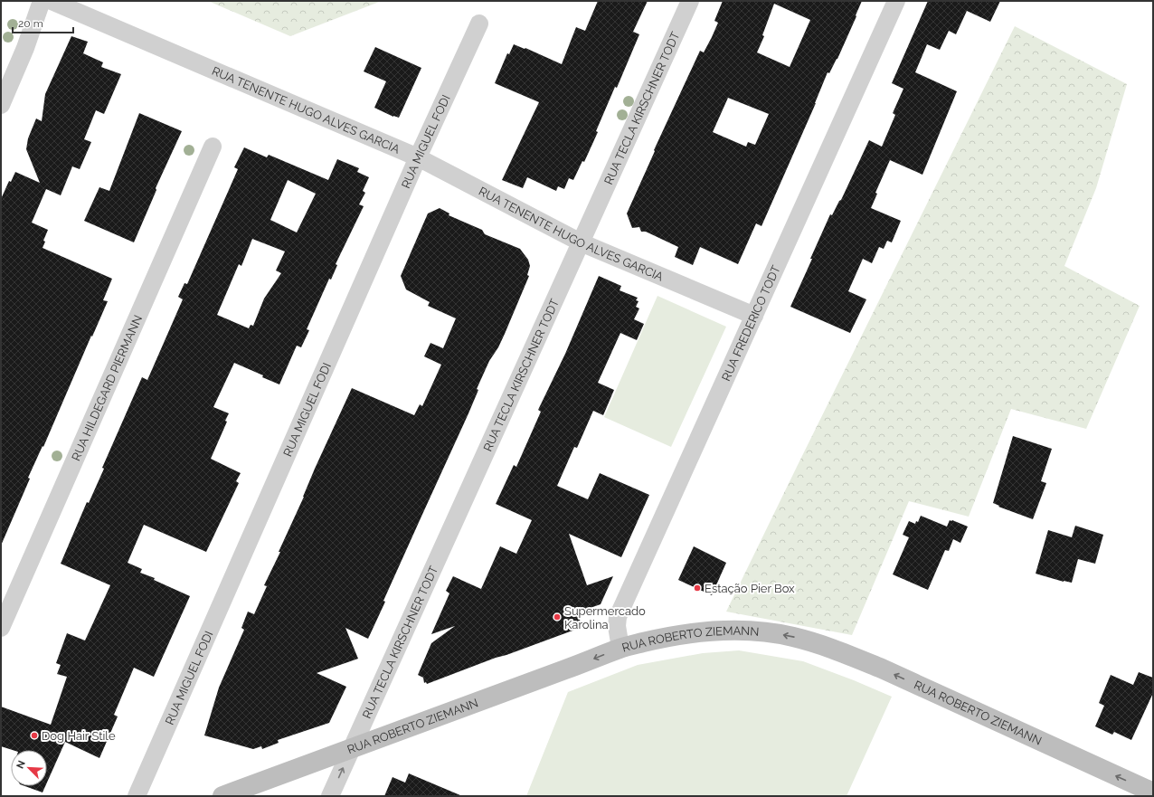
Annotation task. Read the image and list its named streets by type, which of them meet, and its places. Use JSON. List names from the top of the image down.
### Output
{
  "streets": {
    "main road": ["RUA ROBERTO ZIEMANN"],
    "street": [
      "RUA TECLA KIRSCHNER TODT",
      "RUA TENENTE HUGO ALVES GARCIA",
      "RUA MIGUEL FODI",
      "RUA FREDERICO TODT",
      "RUA HILDEGARD PIERMANN"
    ]
  },
  "crossings": [
    ["RUA TECLA KIRSCHNER TODT", "RUA TENENTE HUGO ALVES GARCIA"],
    ["RUA TECLA KIRSCHNER TODT", "RUA ROBERTO ZIEMANN"],
    ["RUA TENENTE HUGO ALVES GARCIA", "RUA MIGUEL FODI"],
    ["RUA TENENTE HUGO ALVES GARCIA", "RUA FREDERICO TODT"],
    ["RUA FREDERICO TODT", "RUA ROBERTO ZIEMANN"]
  ],
  "one_way": ["RUA ROBERTO ZIEMANN"],
  "places": ["Estação Pier Box", "Supermercado Karolina", "Dog Hair Stile"],
  "scale_bar": "20 m",
  "north": "top left"
}
